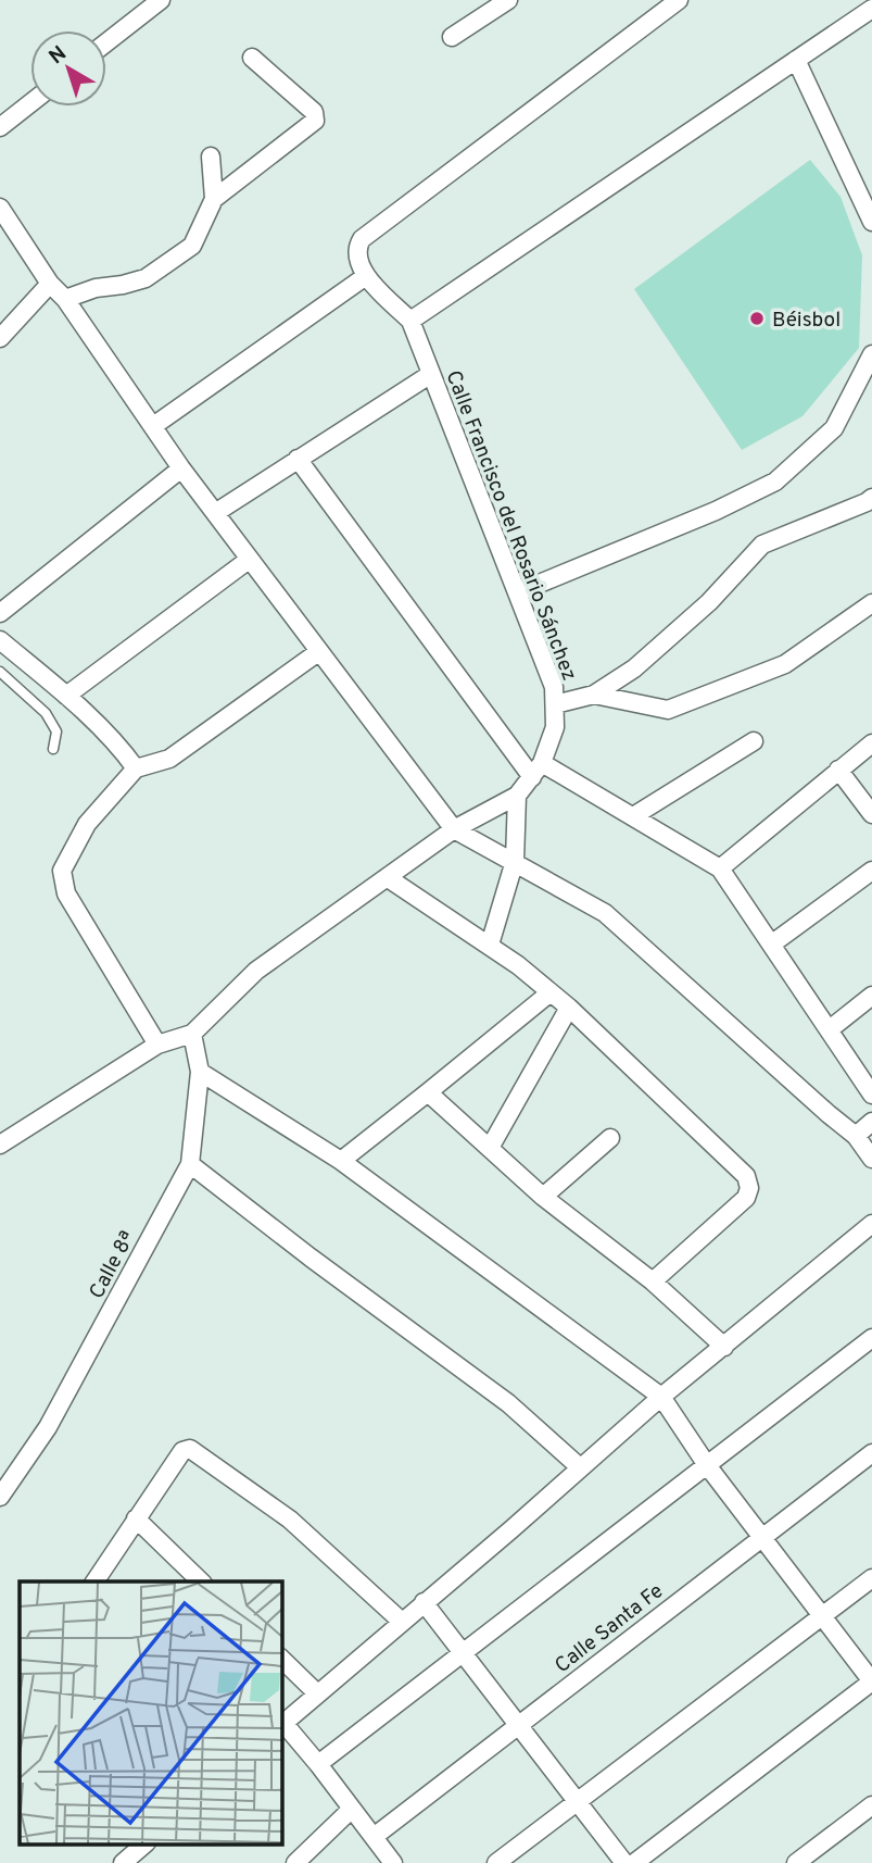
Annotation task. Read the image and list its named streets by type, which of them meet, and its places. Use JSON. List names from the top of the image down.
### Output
{
  "streets": {
    "street": ["Calle Francisco del Rosario Sánchez", "Calle 8ª", "Calle Santa Fe"]
  },
  "crossings": [
    ["Calle Francisco del Rosario Sánchez", "Calle 8ª"]
  ],
  "places": ["Béisbol"],
  "north": "top left"
}
